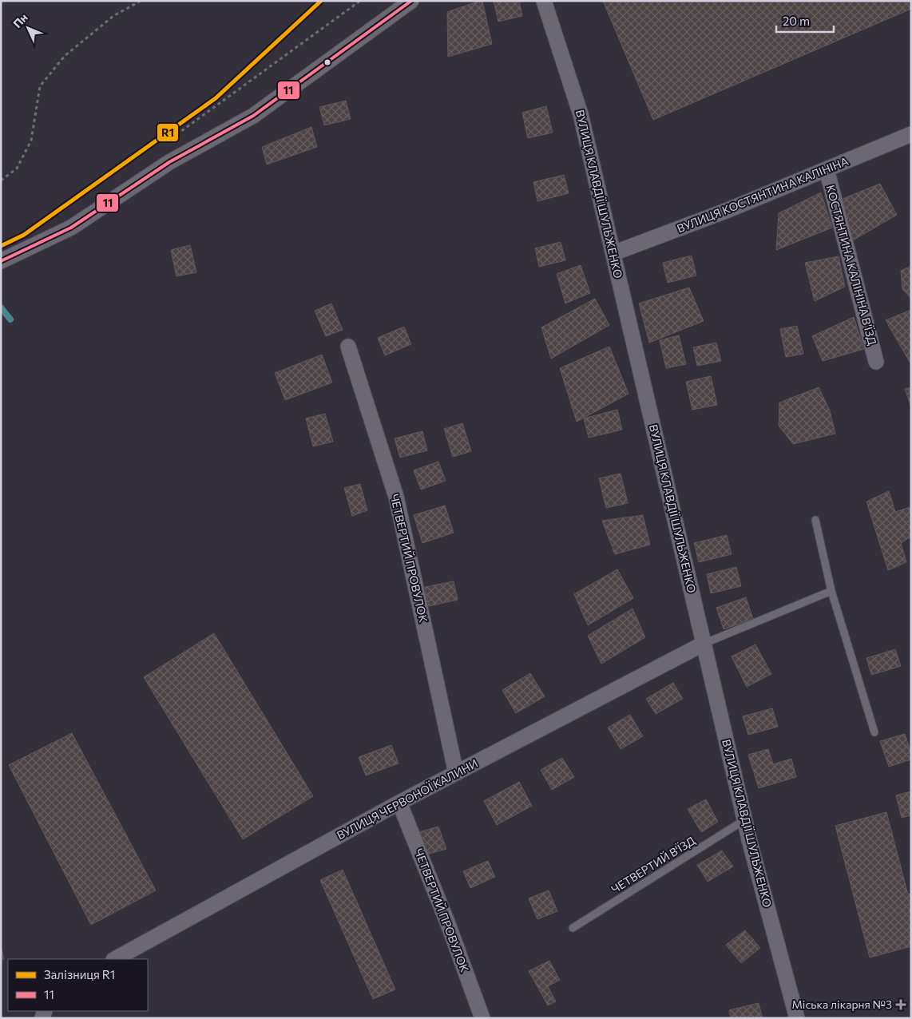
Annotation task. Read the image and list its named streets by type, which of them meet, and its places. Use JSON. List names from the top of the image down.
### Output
{
  "streets": {
    "street": [
      "ВУЛИЦЯ КЛАВДІЇ ШУЛЬЖЕНКО",
      "ВУЛИЦЯ КОСТЯНТИНА КАЛІНІНА",
      "КОСТЯНТИНА КАЛІНІНА В’ЇЗД",
      "ЧЕТВЕРТИЙ ПРОВУЛОК",
      "ВУЛИЦЯ ЧЕРВОНОЇ КАЛИНИ"
    ],
    "lane": ["ЧЕТВЕРТИЙ В'ЇЗД"]
  },
  "crossings": [
    ["ВУЛИЦЯ КЛАВДІЇ ШУЛЬЖЕНКО", "ВУЛИЦЯ КОСТЯНТИНА КАЛІНІНА"],
    ["ВУЛИЦЯ КЛАВДІЇ ШУЛЬЖЕНКО", "ВУЛИЦЯ ЧЕРВОНОЇ КАЛИНИ"],
    ["ВУЛИЦЯ КЛАВДІЇ ШУЛЬЖЕНКО", "ЧЕТВЕРТИЙ В'ЇЗД"],
    ["ВУЛИЦЯ КОСТЯНТИНА КАЛІНІНА", "КОСТЯНТИНА КАЛІНІНА В’ЇЗД"],
    ["ЧЕТВЕРТИЙ ПРОВУЛОК", "ВУЛИЦЯ ЧЕРВОНОЇ КАЛИНИ"]
  ],
  "places": {
    "health": ["Міська лікарня №3"]
  },
  "lines": ["rail line R1", "transit line 11"],
  "legend": ["Залізниця R1", "11"],
  "scale_bar": "20 m",
  "north": "top left"
}
